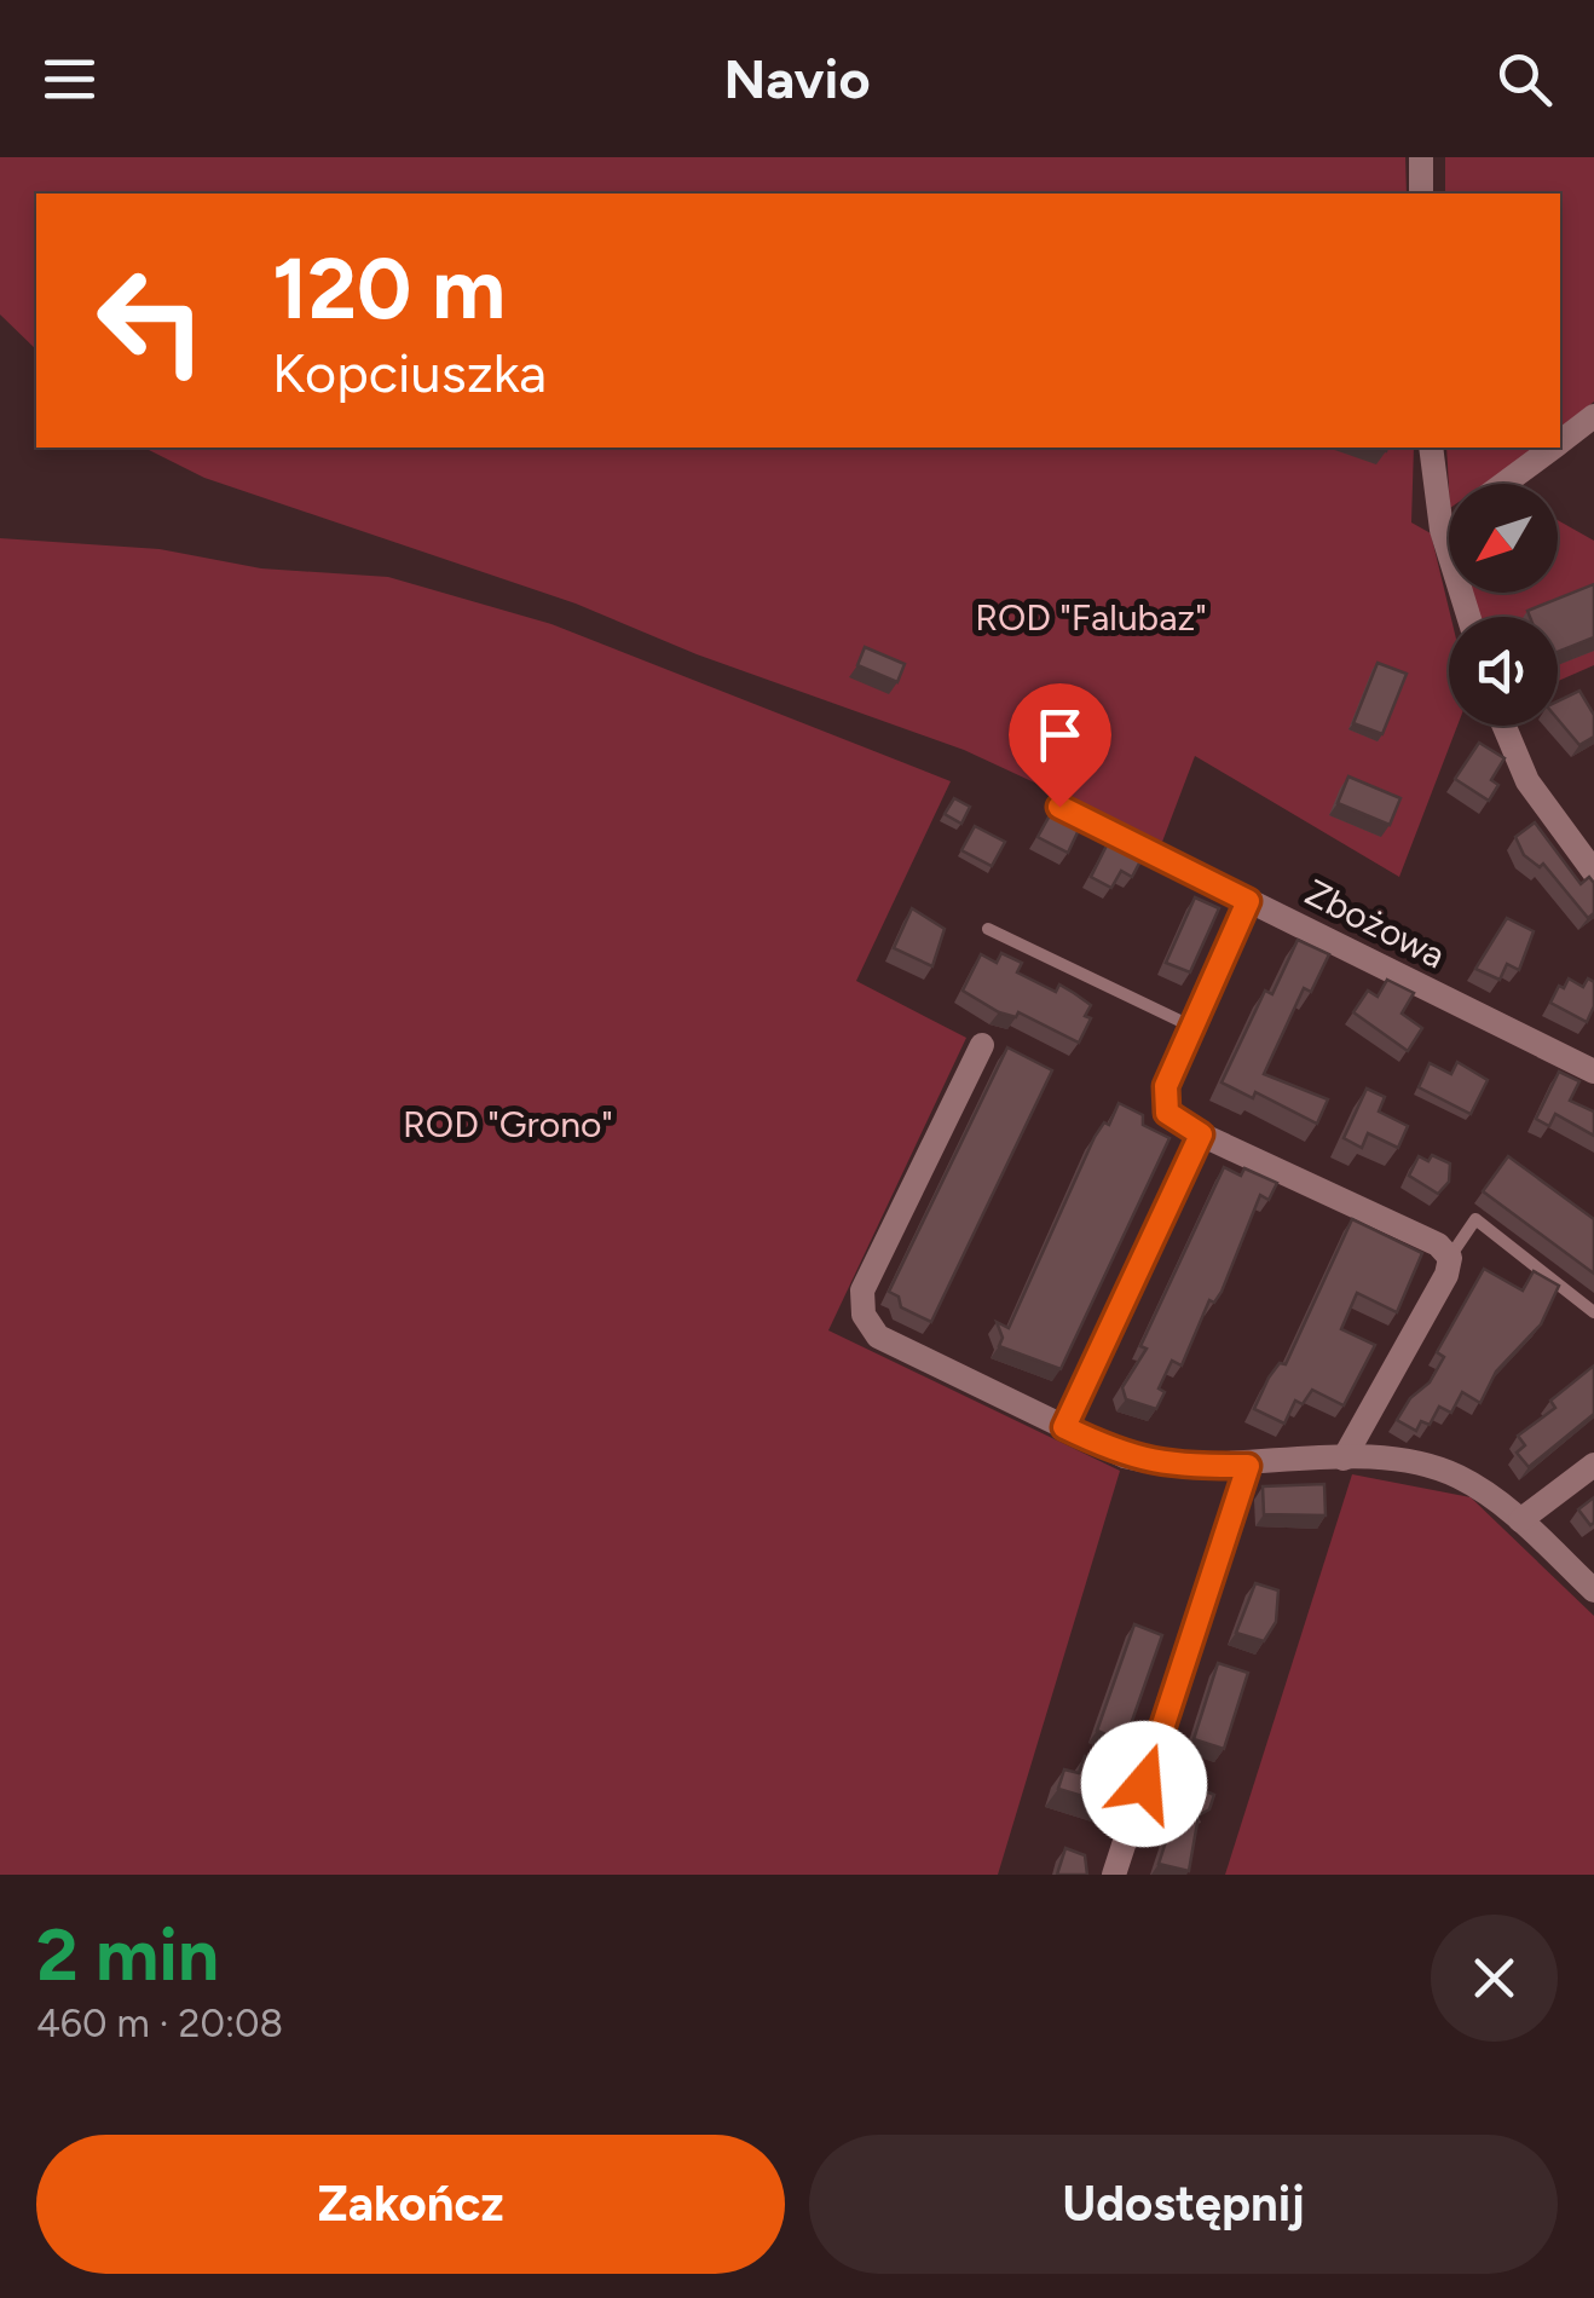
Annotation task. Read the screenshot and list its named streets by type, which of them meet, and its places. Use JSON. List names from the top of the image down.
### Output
{
  "streets": {
    "street": ["Zbożowa"]
  },
  "parks": ["ROD \"Falubaz\"", "ROD \"Grono\""],
  "north": "bottom left",
  "page": {
    "header": "Navio",
    "turn": ["120 m", "Kopciuszka"],
    "heading": ["2 min", "460 m · 20:08"],
    "buttons": ["Zakończ", "Udostępnij"]
  }
}
